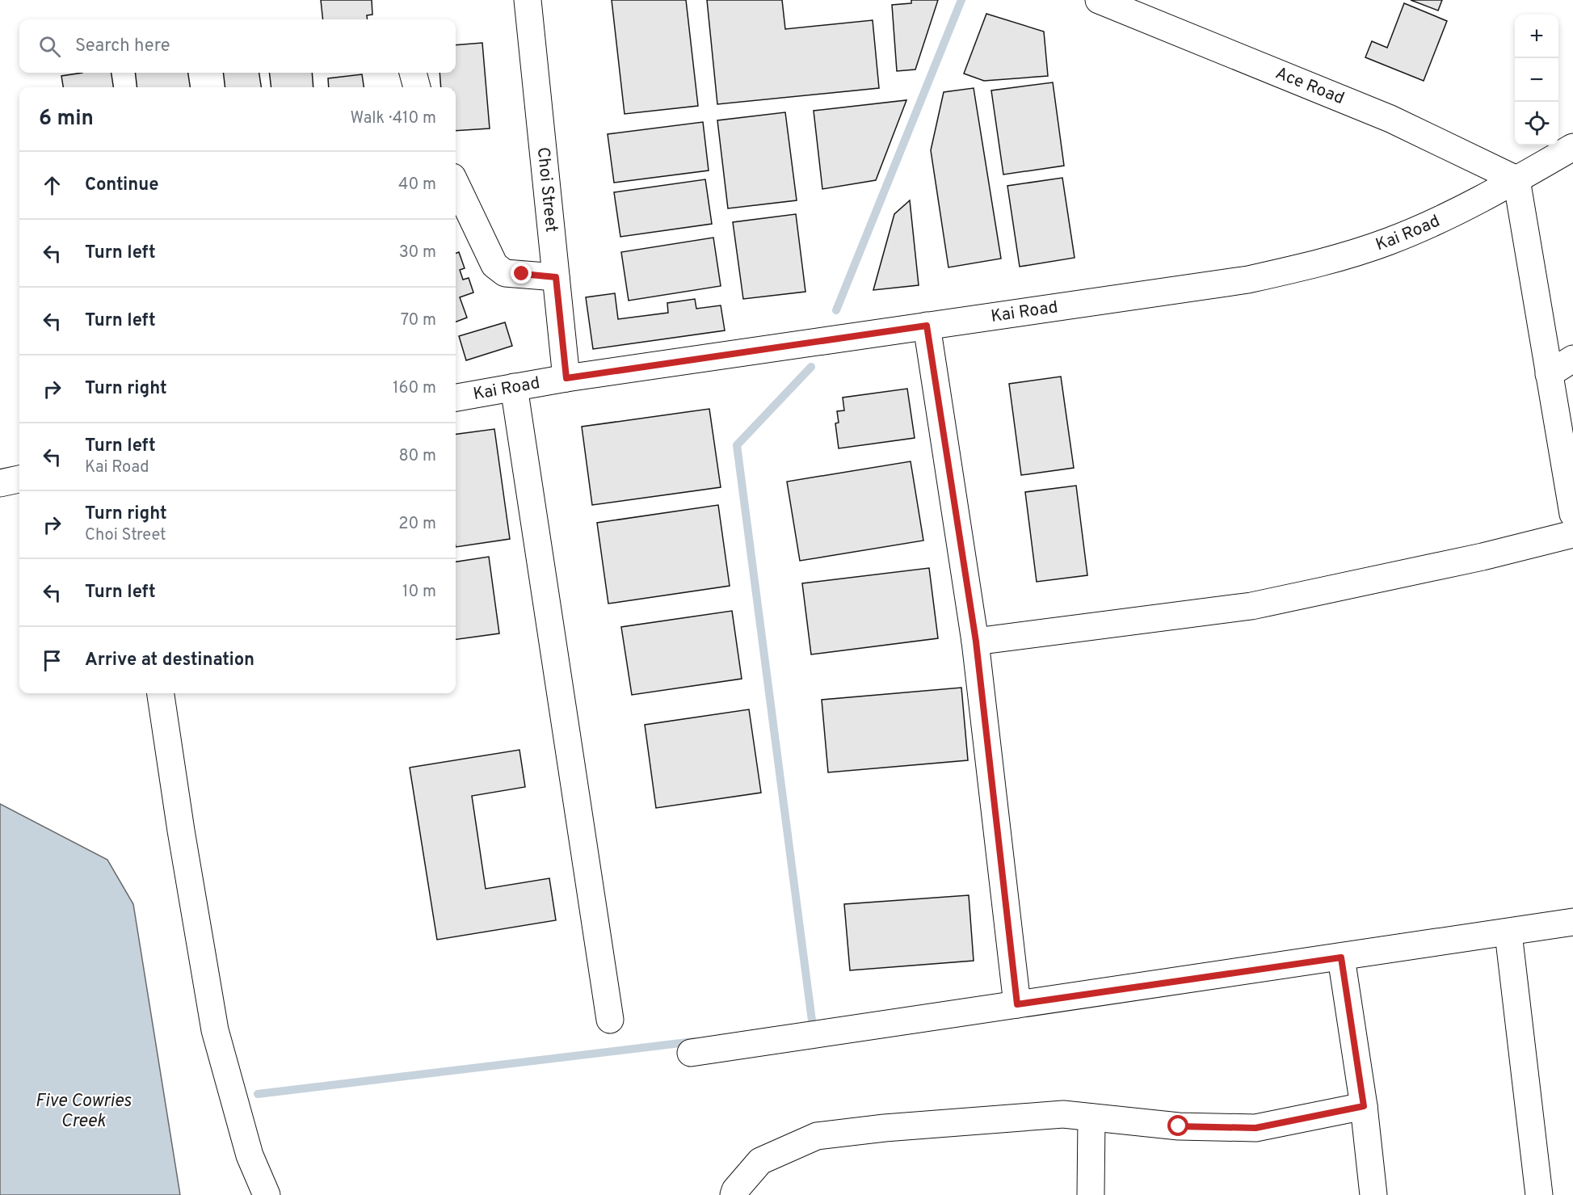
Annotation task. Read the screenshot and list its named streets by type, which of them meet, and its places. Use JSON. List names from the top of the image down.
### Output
{
  "streets": {
    "street": ["Ace Road", "Choi Street", "Kai Road"]
  },
  "crossings": [
    ["Ace Road", "Kai Road"],
    ["Choi Street", "Kai Road"]
  ],
  "water": ["Five Cowries Creek"],
  "page": {
    "map_buttons": ["+", "−"],
    "search": "Search here",
    "heading": ["6 min", "Walk · 410 m"],
    "list": [
      ["Continue", "40 m"],
      ["Turn left", "30 m"],
      ["Turn left", "70 m"],
      ["Turn right", "160 m"],
      ["Turn left", "Kai Road", "80 m"],
      ["Turn right", "Choi Street", "20 m"],
      ["Turn left", "10 m"],
      "Arrive at destination"
    ]
  }
}
